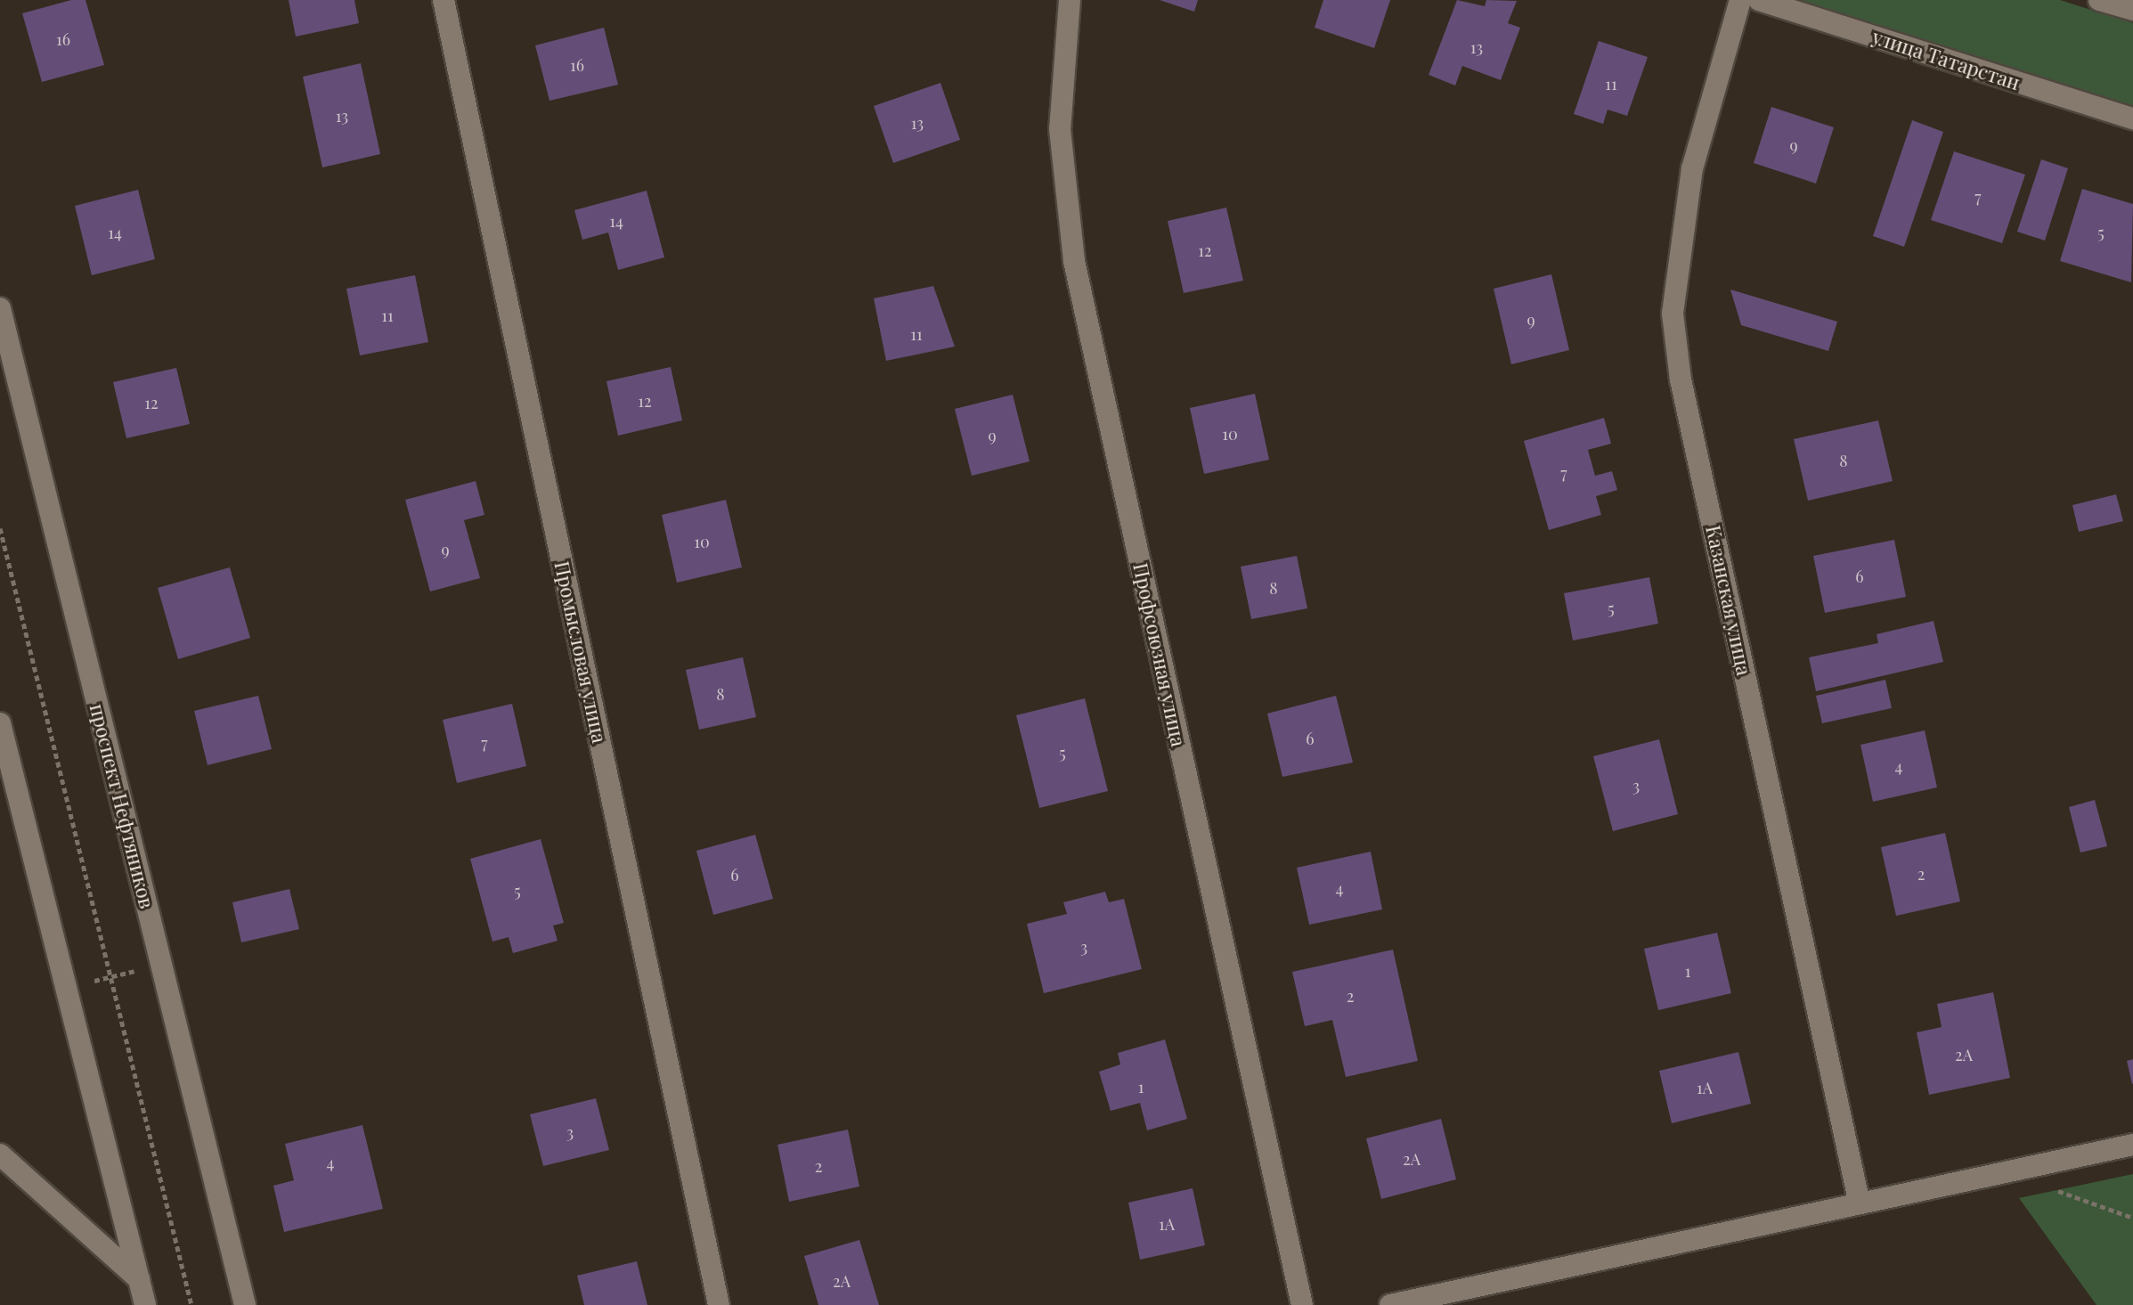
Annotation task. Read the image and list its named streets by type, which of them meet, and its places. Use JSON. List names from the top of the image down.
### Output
{
  "streets": {
    "street": [
      "улица Татарстан",
      "Казанская улица",
      "Промысловая улица",
      "Профсоюзная улица",
      "проспект Нефтяников"
    ]
  },
  "house_numbers": [
    "16",
    "13",
    "16",
    "11",
    "13",
    "13",
    "9",
    "7",
    "14",
    "14",
    "5",
    "12",
    "11",
    "9",
    "11",
    "12",
    "12",
    "10",
    "9",
    "8",
    "7",
    "10",
    "9",
    "6",
    "8",
    "5",
    "8",
    "6",
    "7",
    "5",
    "4",
    "3",
    "2",
    "6",
    "4",
    "5",
    "3",
    "1",
    "2",
    "2А",
    "1",
    "1А",
    "3",
    "2А",
    "4",
    "2",
    "1А",
    "2А"
  ]
}
